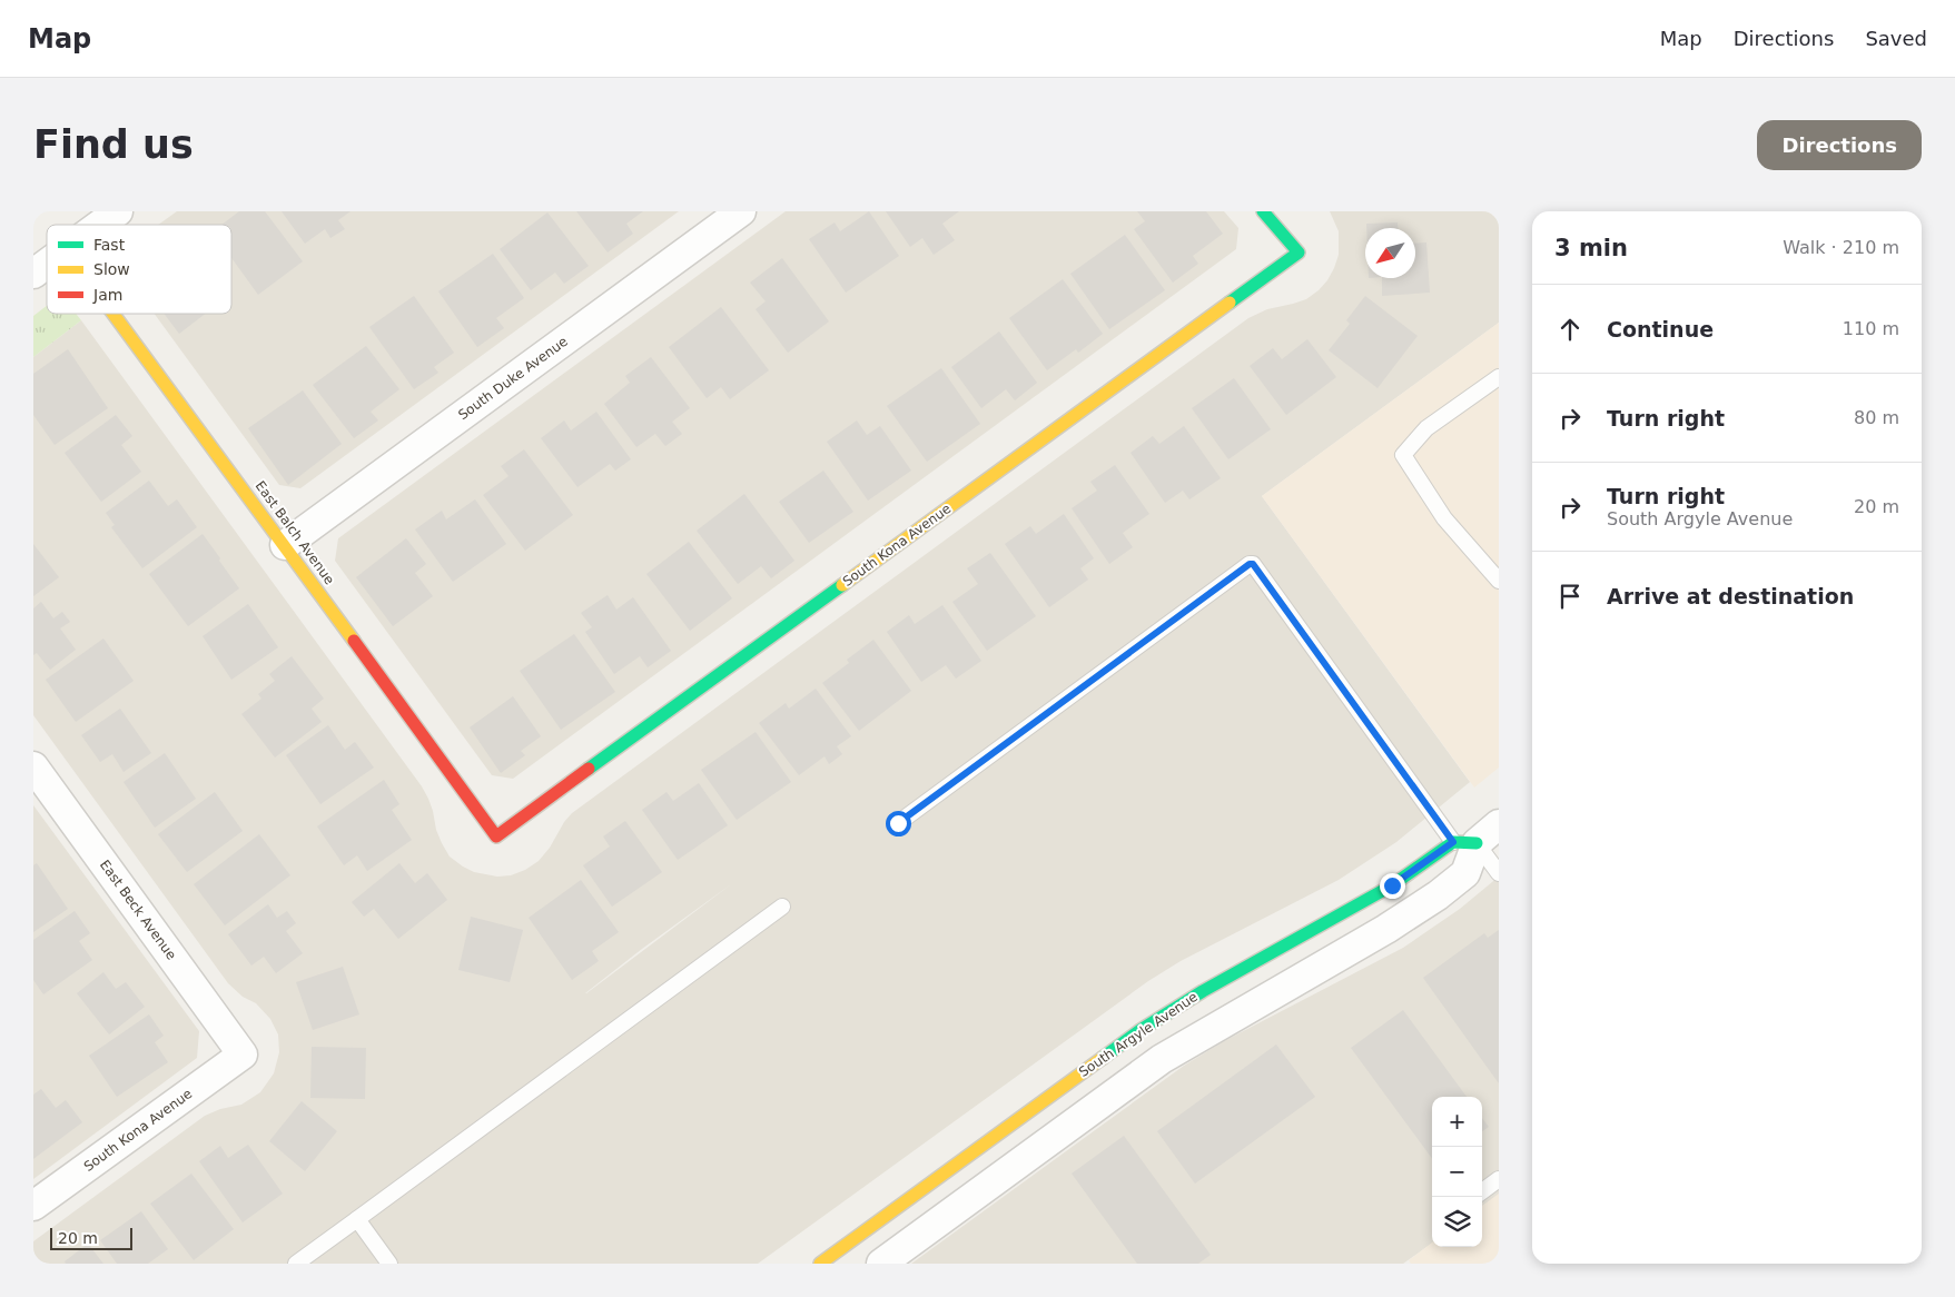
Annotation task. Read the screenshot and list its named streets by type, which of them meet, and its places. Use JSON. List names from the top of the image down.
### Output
{
  "streets": {
    "street": [
      "South Duke Avenue",
      "East Balch Avenue",
      "South Kona Avenue",
      "East Beck Avenue",
      "South Argyle Avenue"
    ]
  },
  "crossings": [
    ["South Duke Avenue", "East Balch Avenue"],
    ["East Balch Avenue", "South Kona Avenue"],
    ["South Kona Avenue", "East Beck Avenue"]
  ],
  "legend": ["Fast", "Slow", "Jam"],
  "scale_bar": "20 m",
  "north": "bottom left",
  "page": {
    "header": "Map",
    "nav": ["Map", "Directions", "Saved"],
    "buttons": "Directions",
    "title": "Find us",
    "heading": ["3 min", "Walk · 210 m"],
    "list": [
      ["Continue", "110 m"],
      ["Turn right", "80 m"],
      ["Turn right", "South Argyle Avenue", "20 m"],
      "Arrive at destination"
    ],
    "map_buttons": ["+", "−"],
    "scale": "20 m"
  }
}
